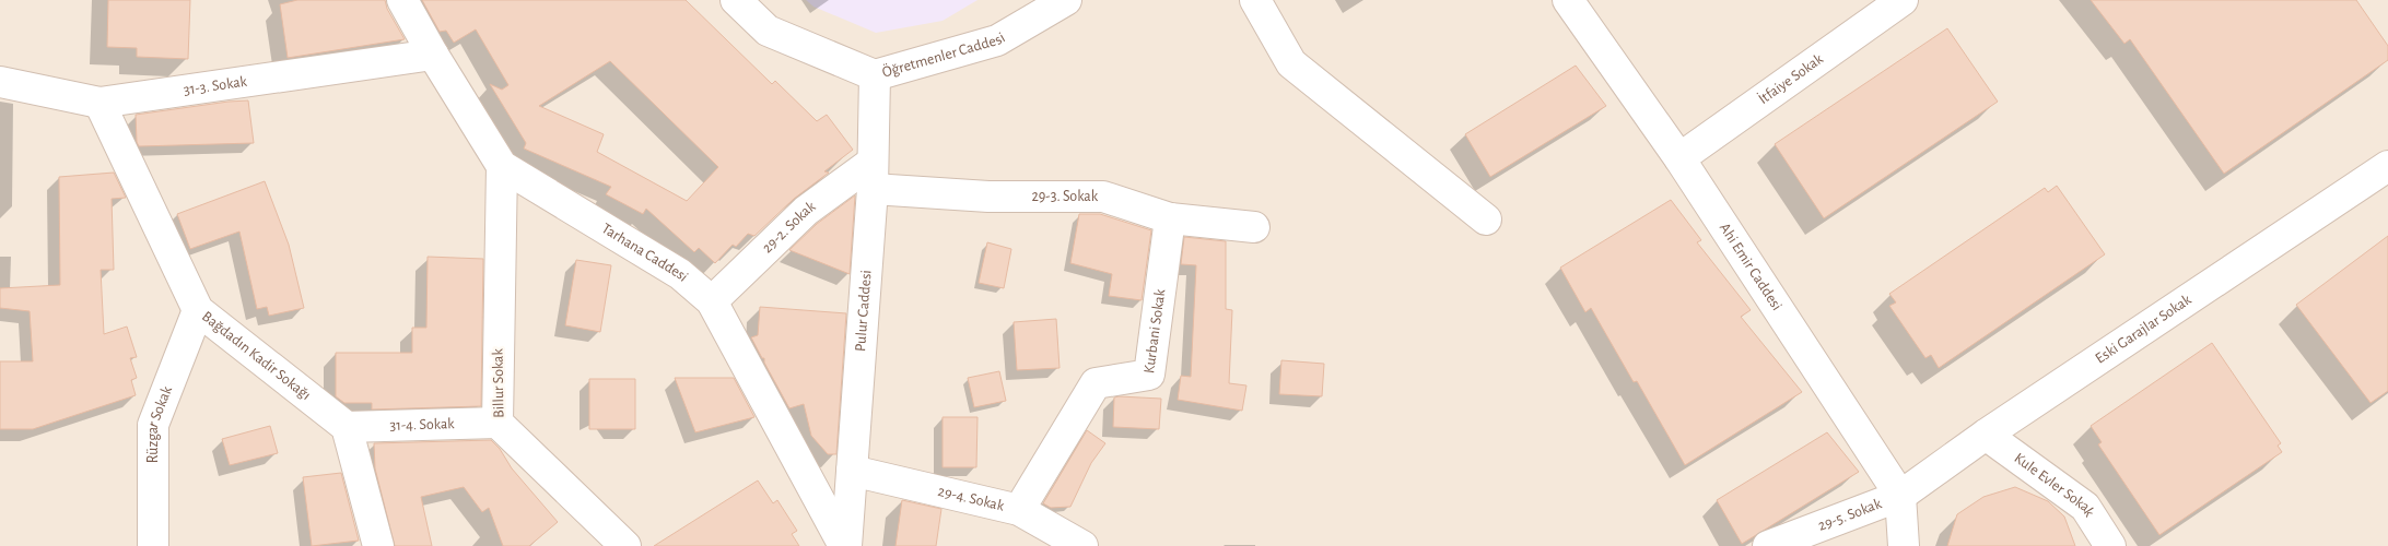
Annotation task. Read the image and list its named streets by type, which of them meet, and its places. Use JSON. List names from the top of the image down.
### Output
{
  "streets": {
    "street": [
      "Öğretmenler Caddesi",
      "İtfaiye Sokak",
      "31-3. Sokak",
      "29-3. Sokak",
      "29-2. Sokak",
      "Tarhana Caddesi",
      "Ahi Emir Caddesi",
      "Pulur Caddesi",
      "Kurbani Sokak",
      "Eski Garajlar Sokak",
      "Bağdadın Kadir Sokağı",
      "Billur Sokak",
      "31-4. Sokak",
      "Rüzgar Sokak",
      "Kule Evler Sokak",
      "29-4. Sokak",
      "29-5. Sokak"
    ]
  },
  "crossings": [
    ["Öğretmenler Caddesi", "Pulur Caddesi"],
    ["İtfaiye Sokak", "Ahi Emir Caddesi"],
    ["31-3. Sokak", "Tarhana Caddesi"],
    ["31-3. Sokak", "Bağdadın Kadir Sokağı"],
    ["29-3. Sokak", "29-2. Sokak"],
    ["29-3. Sokak", "Pulur Caddesi"],
    ["29-3. Sokak", "Kurbani Sokak"],
    ["29-2. Sokak", "Tarhana Caddesi"],
    ["29-2. Sokak", "Pulur Caddesi"],
    ["Tarhana Caddesi", "Pulur Caddesi"],
    ["Tarhana Caddesi", "Billur Sokak"],
    ["Ahi Emir Caddesi", "Eski Garajlar Sokak"],
    ["Ahi Emir Caddesi", "29-5. Sokak"],
    ["Pulur Caddesi", "29-4. Sokak"],
    ["Kurbani Sokak", "29-4. Sokak"],
    ["Eski Garajlar Sokak", "Kule Evler Sokak"],
    ["Eski Garajlar Sokak", "29-5. Sokak"],
    ["Bağdadın Kadir Sokağı", "31-4. Sokak"],
    ["Bağdadın Kadir Sokağı", "Rüzgar Sokak"],
    ["Billur Sokak", "31-4. Sokak"]
  ]
}
